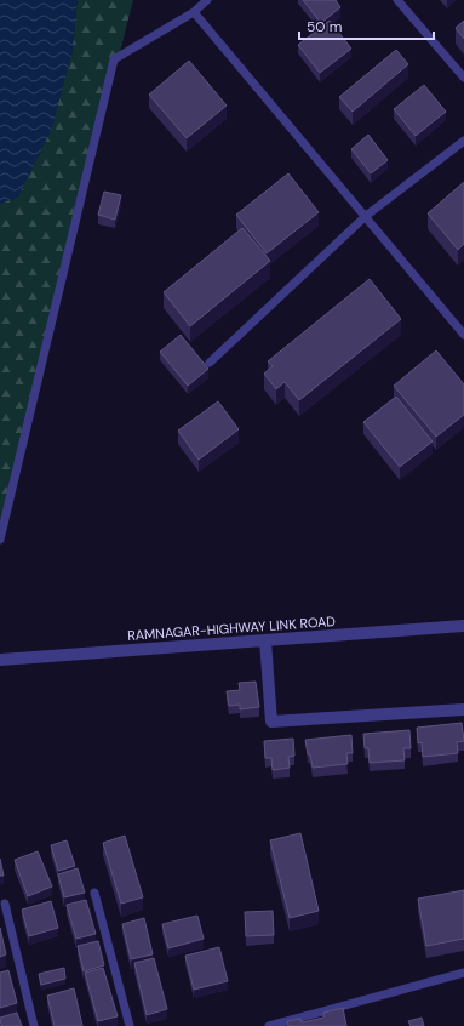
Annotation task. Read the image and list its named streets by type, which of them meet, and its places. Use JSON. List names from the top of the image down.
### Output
{
  "streets": {
    "street": ["RAMNAGAR-HIGHWAY LINK ROAD"]
  },
  "scale_bar": "50 m"
}
